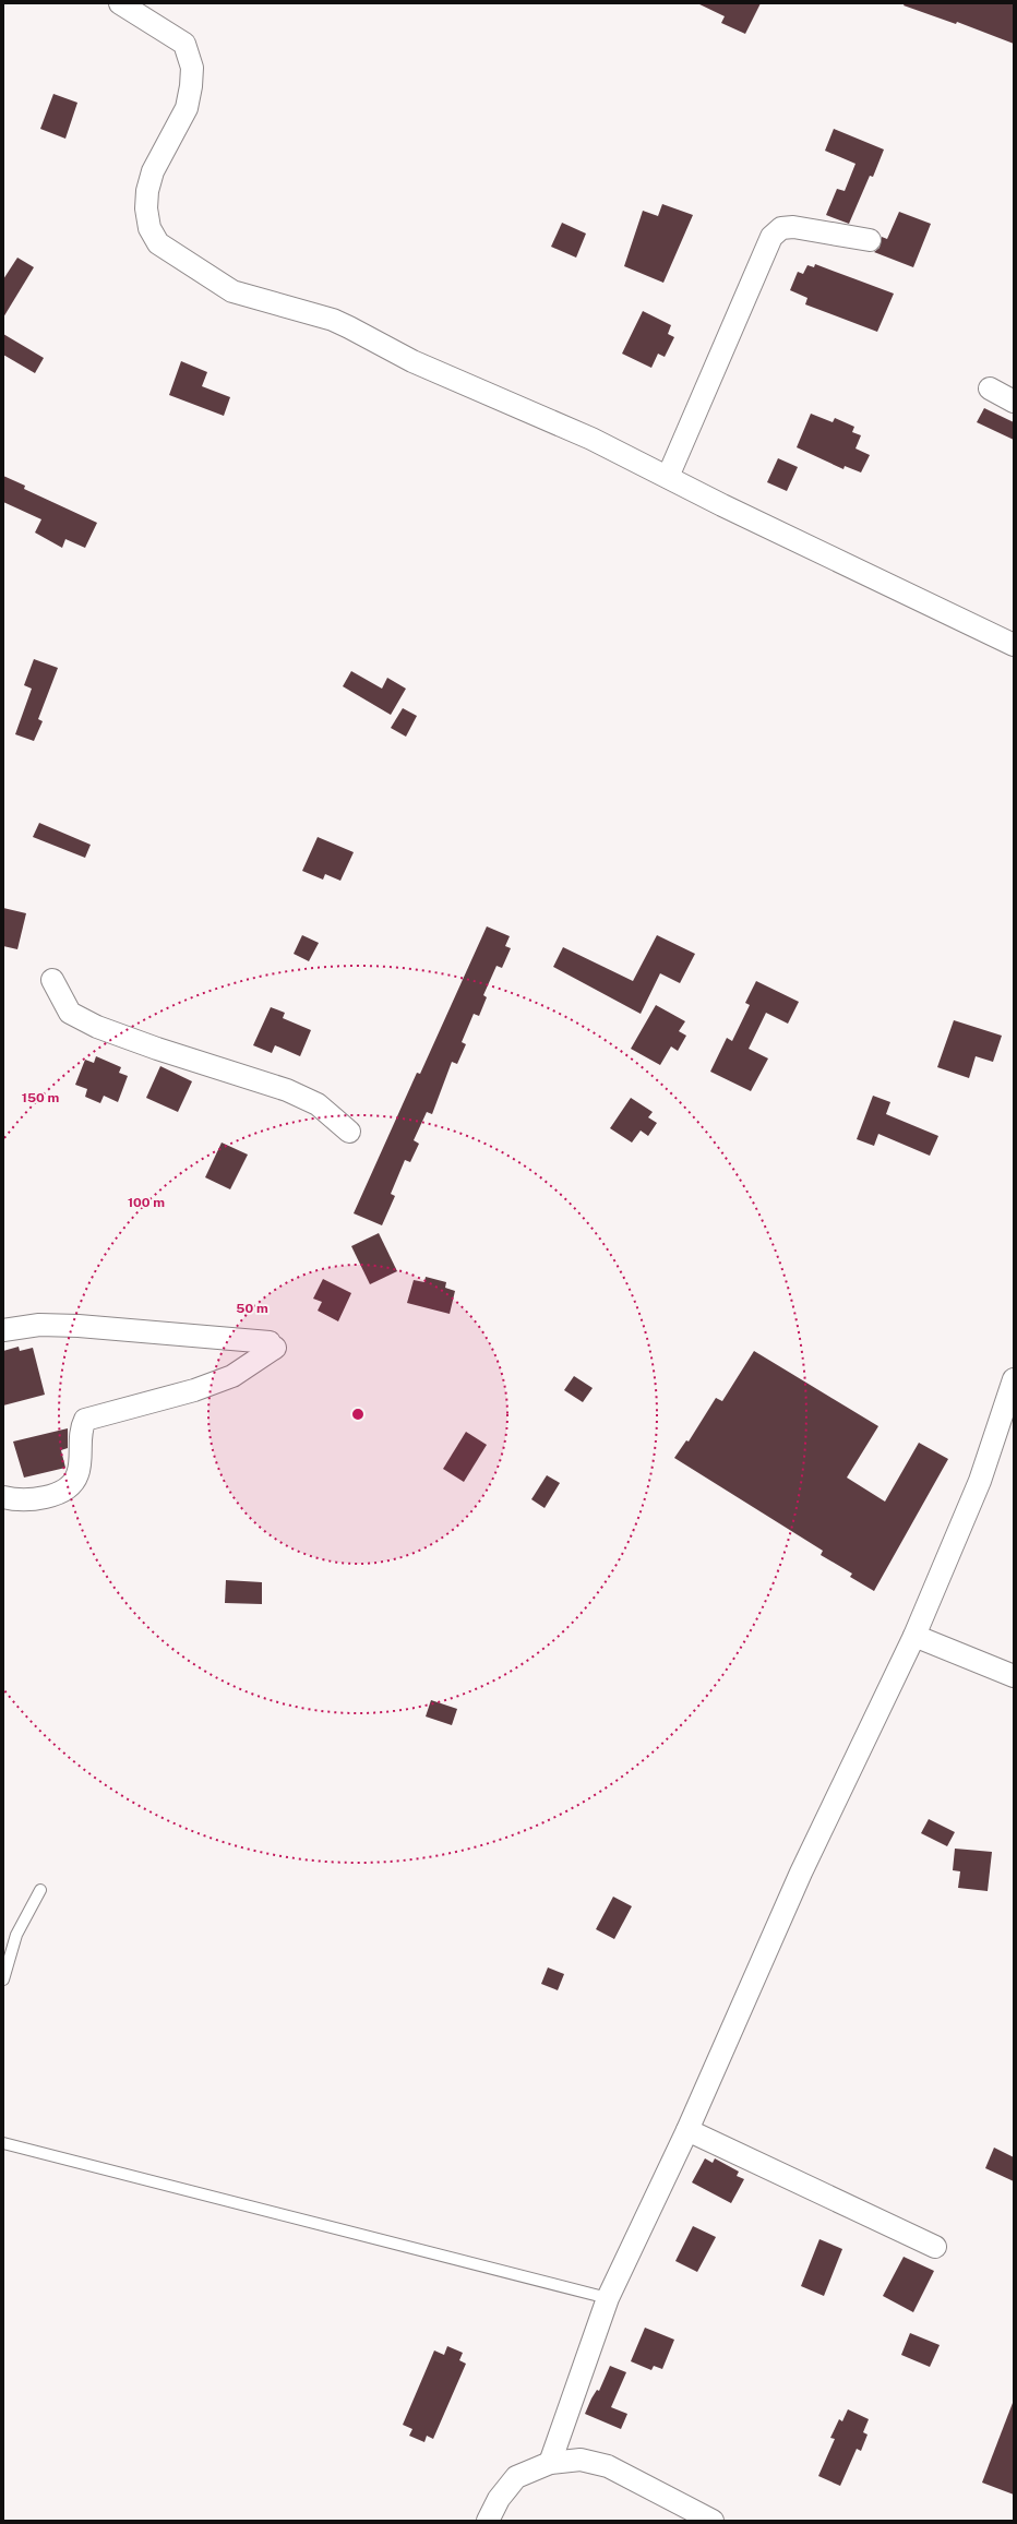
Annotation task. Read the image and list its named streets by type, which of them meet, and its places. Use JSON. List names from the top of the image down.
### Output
{
  "rings": ["150 m", "100 m", "50 m"]
}
